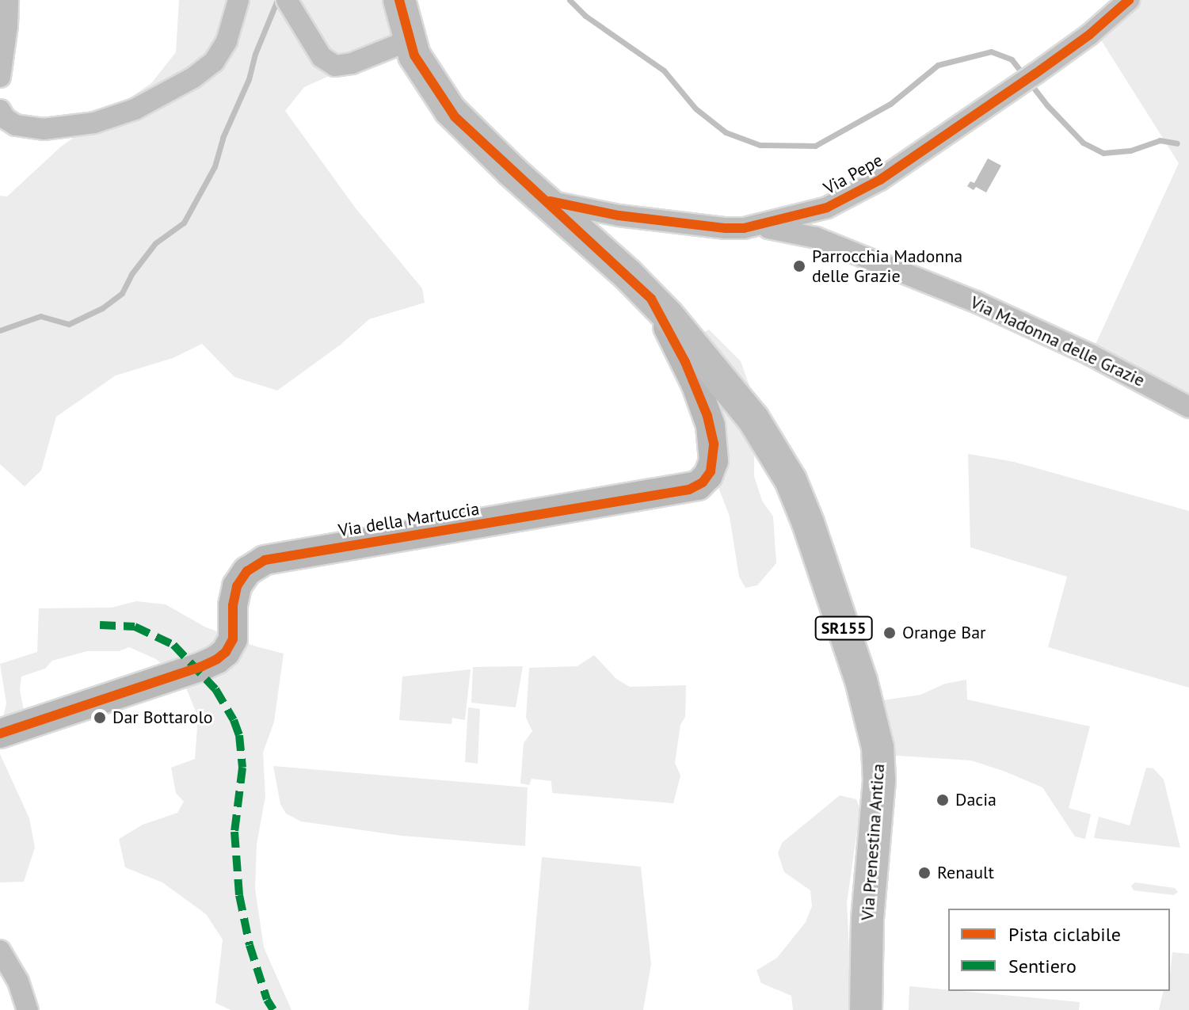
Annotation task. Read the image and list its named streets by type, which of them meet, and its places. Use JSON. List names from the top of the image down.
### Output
{
  "streets": {
    "main road": ["SR155", "Via Prenestina Antica"],
    "street": ["Via Pepe", "Via Madonna delle Grazie", "Via della Martuccia"]
  },
  "crossings": [
    ["Via Pepe", "Via Madonna delle Grazie"],
    ["Via Pepe", "Via Prenestina Antica"],
    ["Via della Martuccia", "Via Prenestina Antica"]
  ],
  "places": [
    "Parrocchia Madonna delle Grazie",
    "Orange Bar",
    "Dar Bottarolo",
    "Dacia",
    "Renault"
  ],
  "legend": ["Pista ciclabile", "Sentiero"]
}
